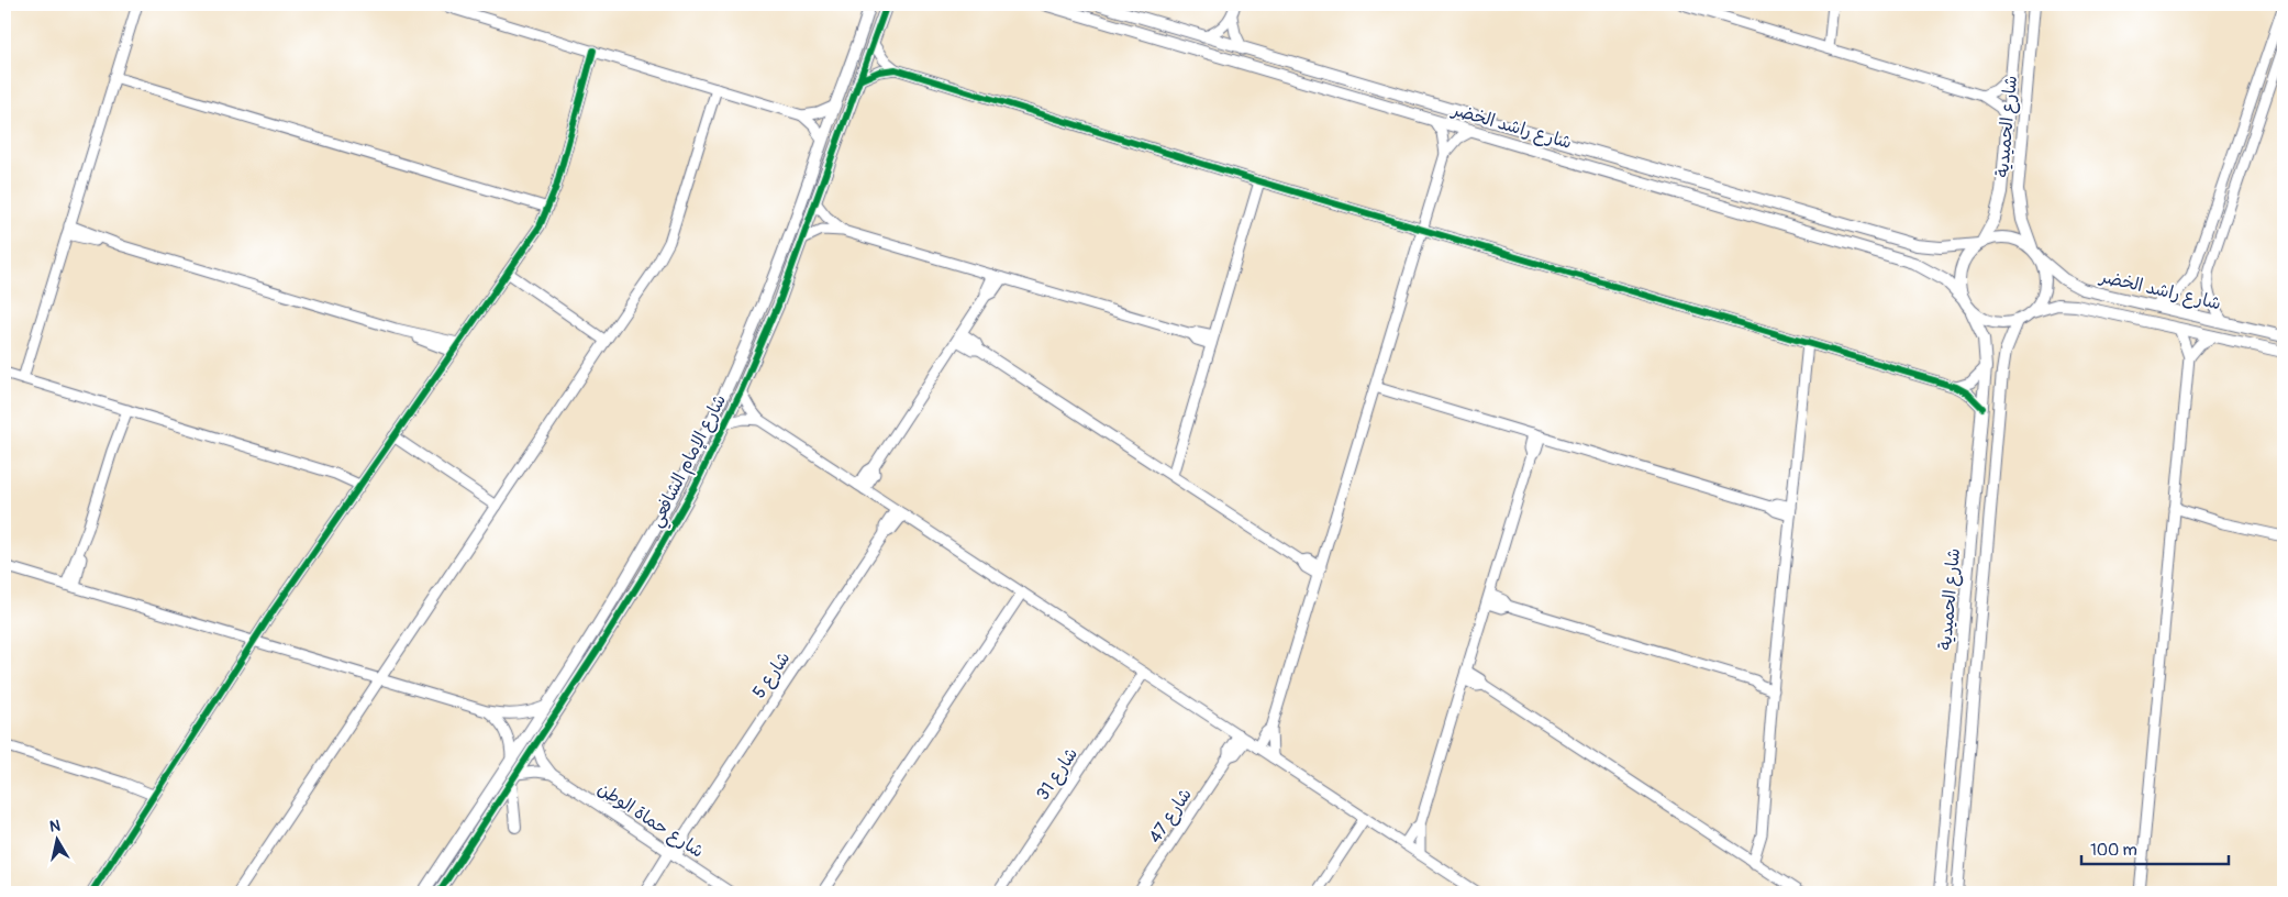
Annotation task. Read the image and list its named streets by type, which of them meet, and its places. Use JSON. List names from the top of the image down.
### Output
{
  "streets": {
    "street": [
      "شارع راشد الخضر",
      "شارع الحميدية",
      "شارع الإمام الشافعي",
      "شارع 5",
      "شارع 31",
      "شارع 47",
      "شارع حماة الوطن"
    ]
  },
  "crossings": [
    ["شارع راشد الخضر", "شارع الحميدية"],
    ["شارع الإمام الشافعي", "شارع حماة الوطن"],
    ["شارع 5", "شارع حماة الوطن"]
  ],
  "scale_bar": "100 m",
  "north": "top"
}
